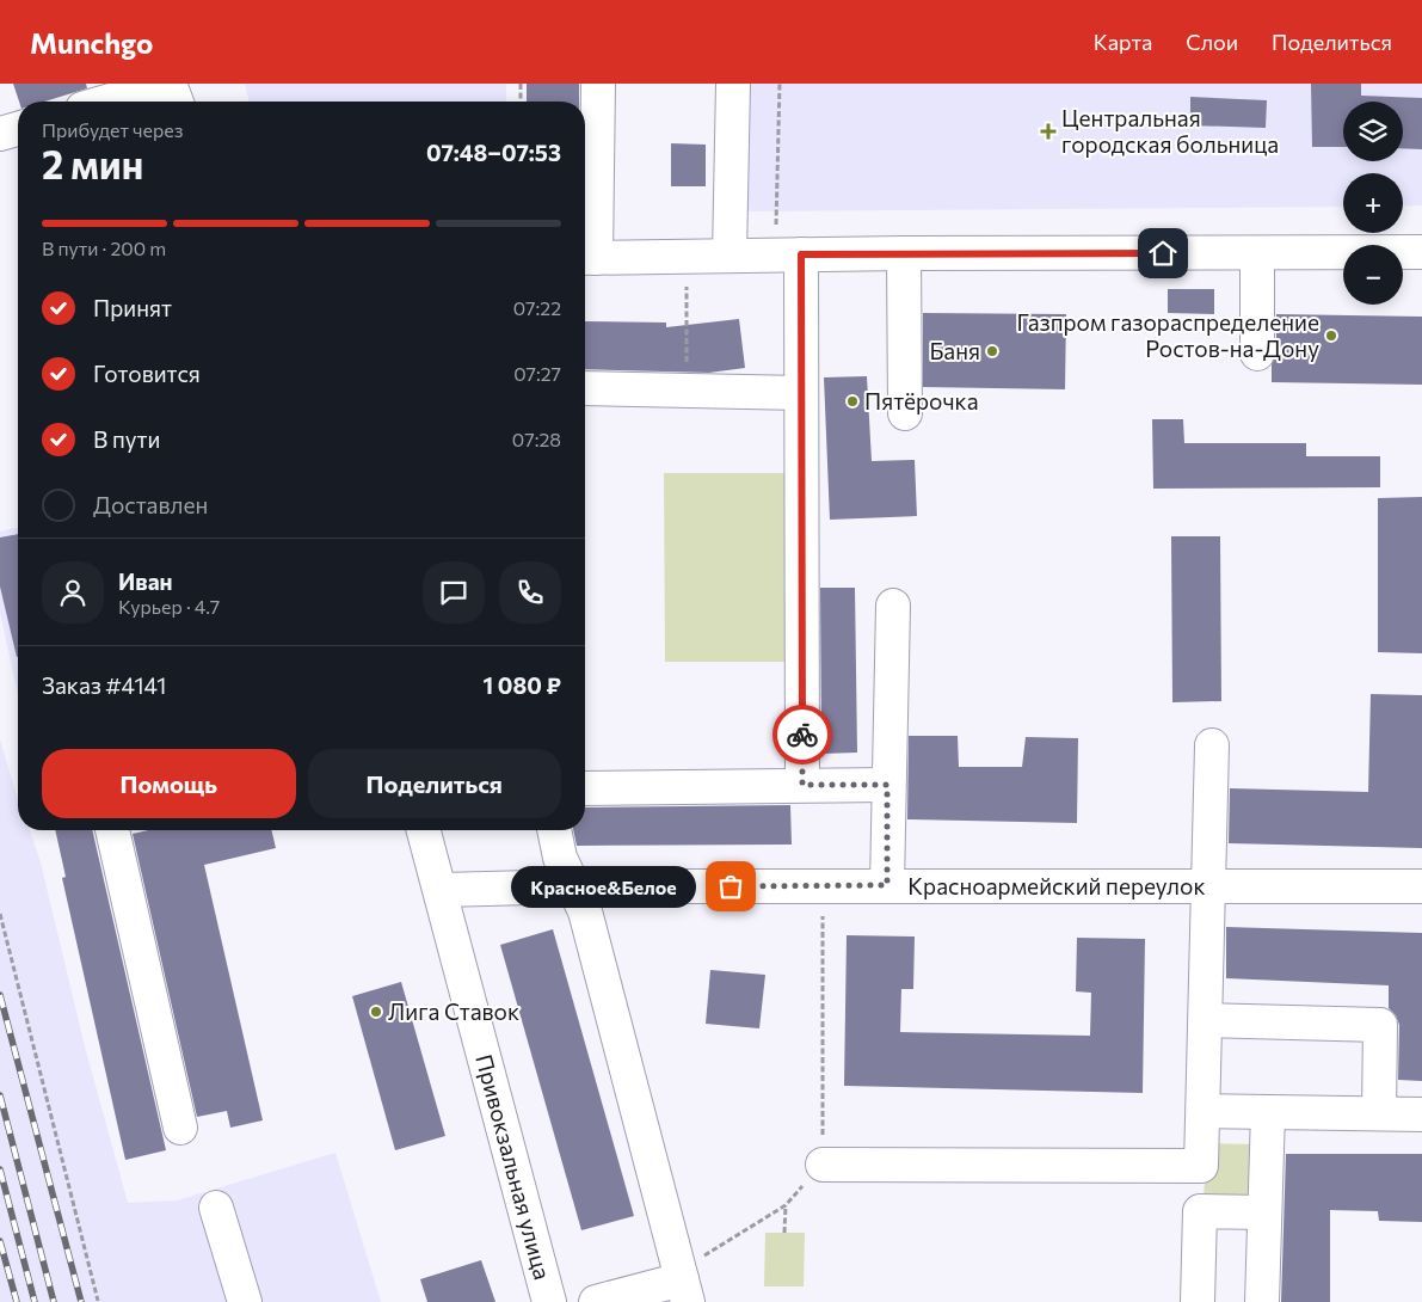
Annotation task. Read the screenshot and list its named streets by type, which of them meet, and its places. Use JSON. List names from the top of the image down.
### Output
{
  "streets": {
    "street": ["Красноармейский переулок", "Привокзальная улица"]
  },
  "crossings": [
    ["Красноармейский переулок", "Привокзальная улица"]
  ],
  "places": {
    "health": ["Центральная городская больница"],
    "other": [
      "Газпром газораспределение Ростов-на-Дону",
      "Баня",
      "Пятёрочка",
      "Красное&Белое",
      "Лига Ставок"
    ]
  },
  "page": {
    "header": "Munchgo",
    "nav": ["Карта", "Слои", "Поделиться"],
    "map_buttons": ["+", "−"],
    "heading": ["2 мин", "Прибудет через", "07:48–07:53"],
    "panel": [
      "Иван",
      "Курьер · 4.7",
      "Заказ #4141",
      "1 080 ₽"
    ],
    "bar": "В пути · 200 m",
    "list": [
      ["Принят", "07:22"],
      ["Готовится", "07:27"],
      ["В пути", "07:28"],
      "Доставлен"
    ],
    "buttons": ["Помощь", "Поделиться"],
    "bubble": "Красное&Белое"
  }
}
